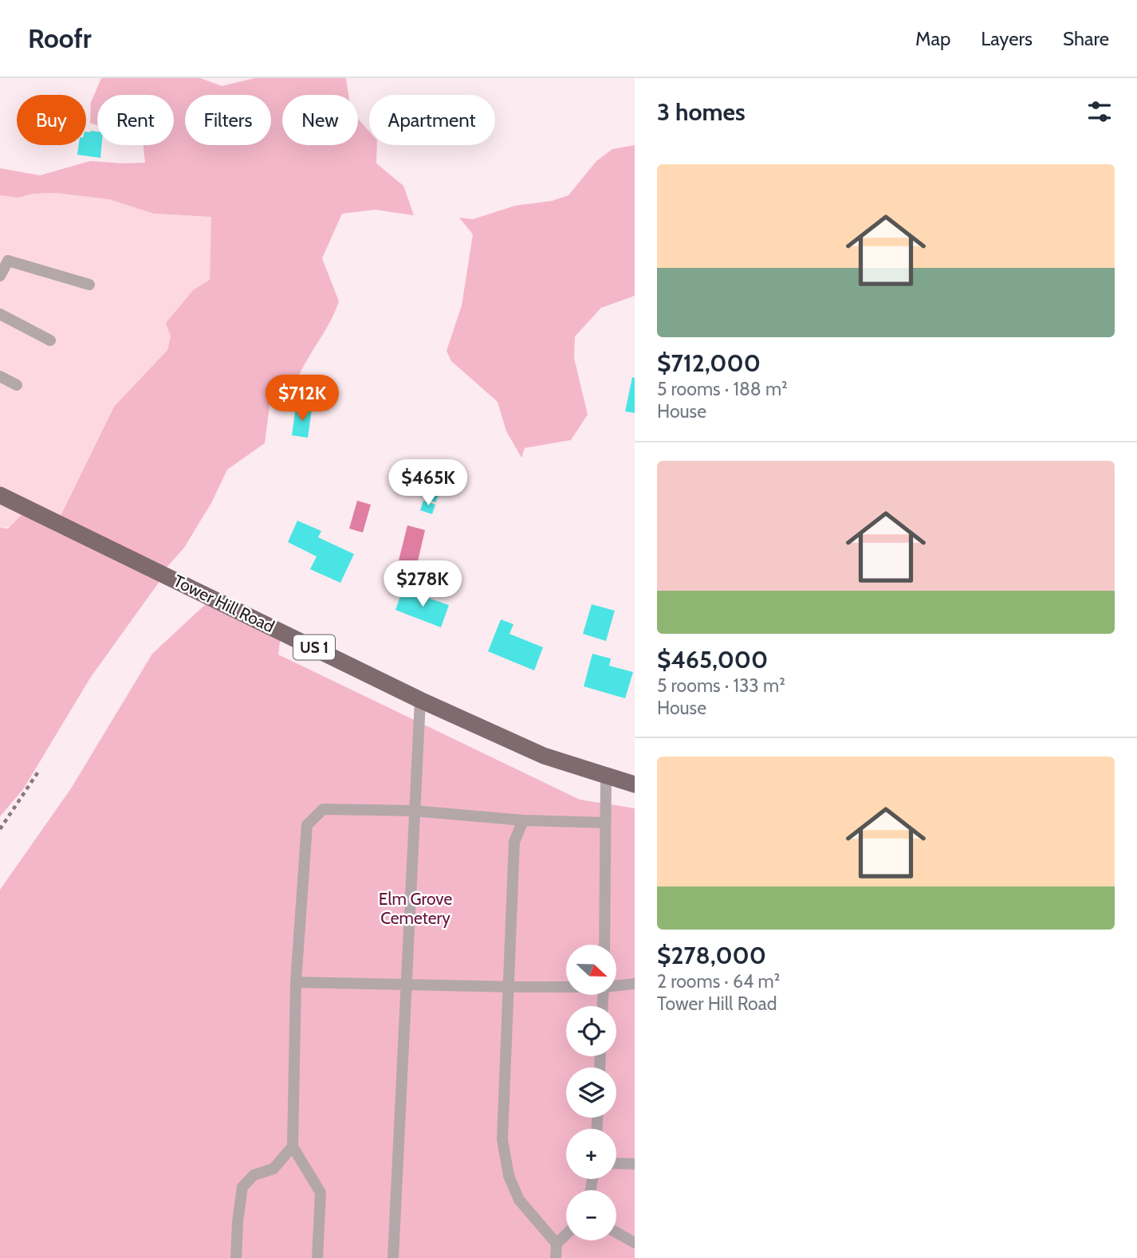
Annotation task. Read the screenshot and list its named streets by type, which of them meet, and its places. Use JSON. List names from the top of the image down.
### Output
{
  "streets": {
    "main road": ["Tower Hill Road", "US 1"]
  },
  "parks": ["Elm Grove Cemetery"],
  "north": "right",
  "page": {
    "header": "Roofr",
    "nav": ["Map", "Layers", "Share"],
    "heading": "3 homes",
    "chip": [
      "Buy",
      "Rent",
      "Filters",
      "New",
      "Apartment"
    ],
    "list": [
      {
        "name": "$712,000",
        "note": "5 rooms · 188 m² · House"
      },
      {
        "name": "$465,000",
        "note": "5 rooms · 133 m² · House"
      },
      {
        "name": "$278,000",
        "note": "2 rooms · 64 m² · Tower Hill Road"
      }
    ],
    "price": ["$712K", "$465K", "$278K"],
    "map_buttons": ["+", "−"]
  }
}
